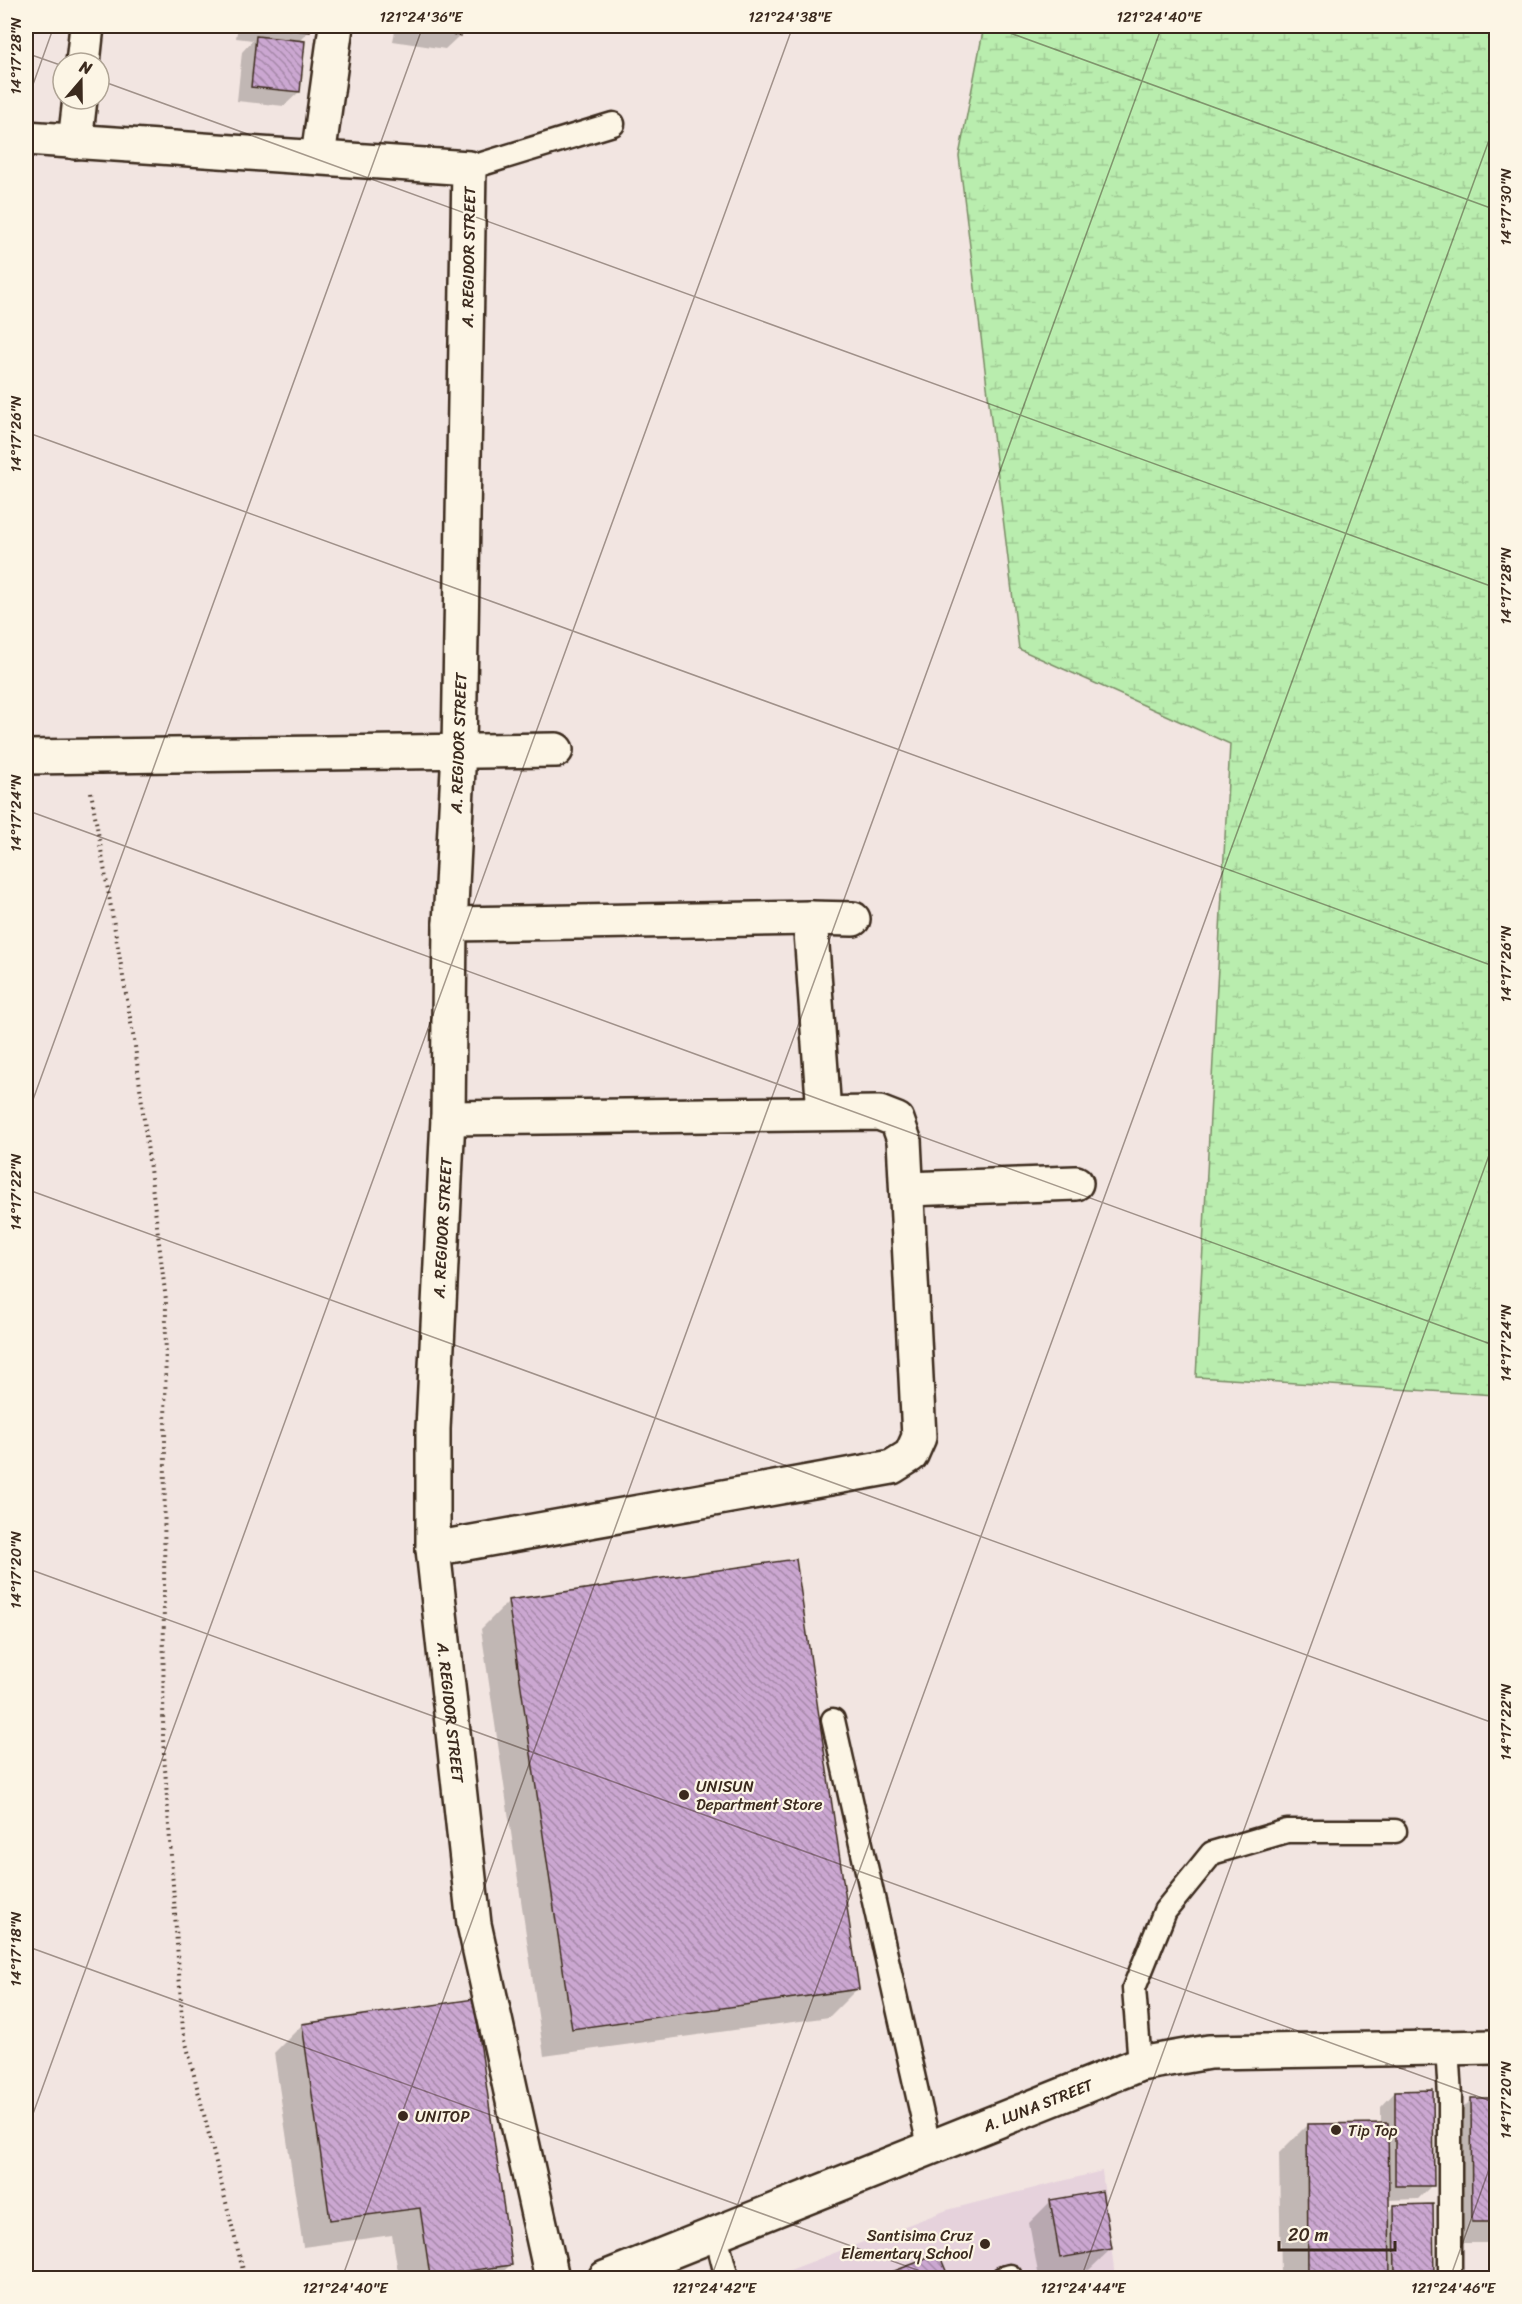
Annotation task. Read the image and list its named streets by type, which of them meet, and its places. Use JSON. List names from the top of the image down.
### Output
{
  "streets": {
    "street": ["A. REGIDOR STREET", "A. LUNA STREET"]
  },
  "places": [
    "UNISUN Department Store",
    "UNITOP",
    "Tip Top",
    "Santisima Cruz Elementary School"
  ],
  "scale_bar": "20 m",
  "north": "top",
  "coordinates": [
    "121°24'36\"E",
    "121°24'38\"E",
    "121°24'40\"E",
    "14°17'28\"N",
    "14°17'30\"N",
    "14°17'26\"N",
    "14°17'24\"N",
    "14°17'22\"N",
    "14°17'20\"N",
    "14°17'18\"N",
    "121°24'42\"E",
    "121°24'44\"E",
    "121°24'46\"E"
  ]
}
